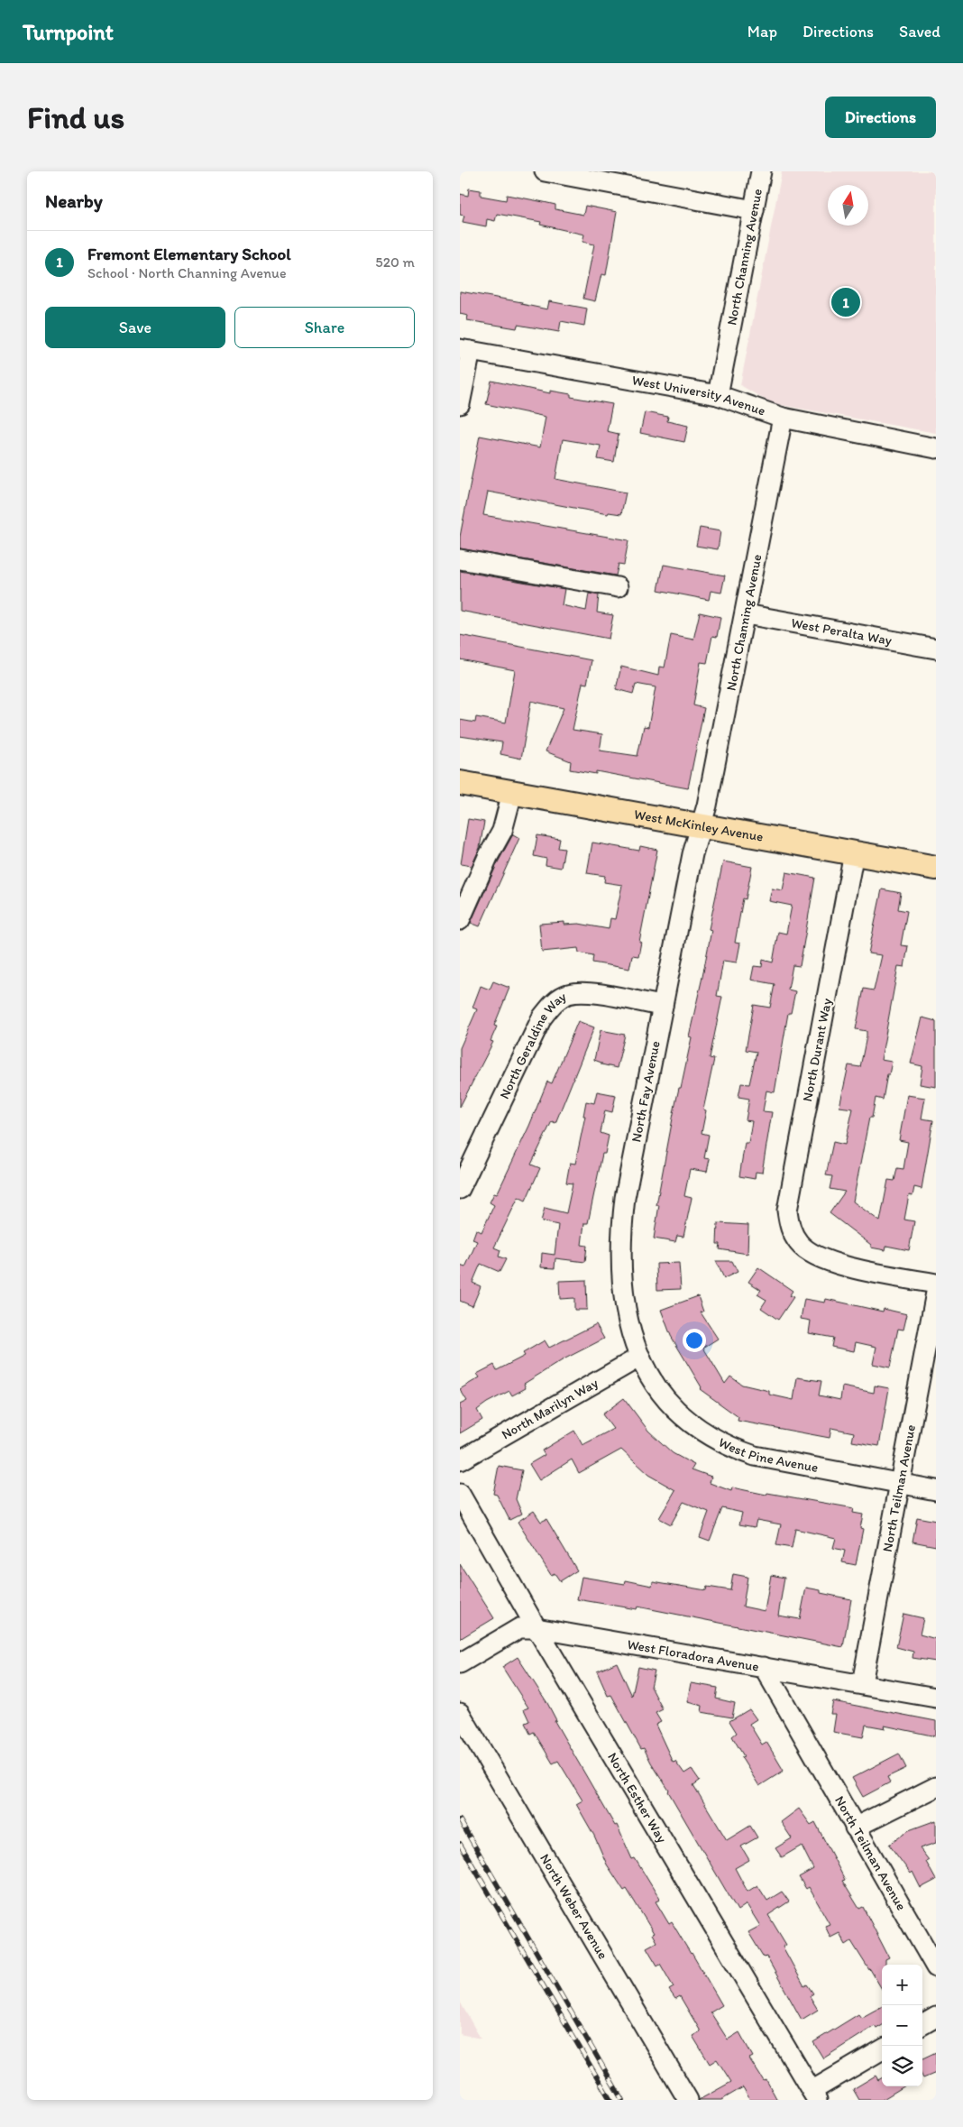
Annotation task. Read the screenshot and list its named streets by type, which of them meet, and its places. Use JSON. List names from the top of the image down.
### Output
{
  "streets": {
    "main road": ["West McKinley Avenue"],
    "street": [
      "North Channing Avenue",
      "West University Avenue",
      "West Peralta Way",
      "North Geraldine Way",
      "North Durant Way",
      "North Fay Avenue",
      "North Marilyn Way",
      "West Pine Avenue",
      "North Teilman Avenue",
      "West Floradora Avenue",
      "North Esther Way",
      "North Weber Avenue"
    ]
  },
  "crossings": [
    ["North Channing Avenue", "West University Avenue"],
    ["North Channing Avenue", "West Peralta Way"],
    ["North Channing Avenue", "West McKinley Avenue"],
    ["North Channing Avenue", "North Fay Avenue"],
    ["West McKinley Avenue", "North Durant Way"],
    ["West McKinley Avenue", "North Fay Avenue"],
    ["North Geraldine Way", "North Fay Avenue"],
    ["North Fay Avenue", "North Marilyn Way"],
    ["North Fay Avenue", "West Pine Avenue"],
    ["North Marilyn Way", "West Pine Avenue"],
    ["West Pine Avenue", "North Teilman Avenue"],
    ["North Teilman Avenue", "West Floradora Avenue"],
    ["West Floradora Avenue", "North Esther Way"]
  ],
  "north": "top",
  "page": {
    "header": "Turnpoint",
    "nav": ["Map", "Directions", "Saved"],
    "buttons": [
      "Directions",
      ["Save", "Share"]
    ],
    "title": "Find us",
    "heading": "Nearby",
    "list": [
      {
        "mark": "1",
        "name": "Fremont Elementary School",
        "note": "School · North Channing Avenue",
        "value": "520 m"
      }
    ],
    "pins": "1",
    "map_buttons": ["+", "−"]
  }
}
